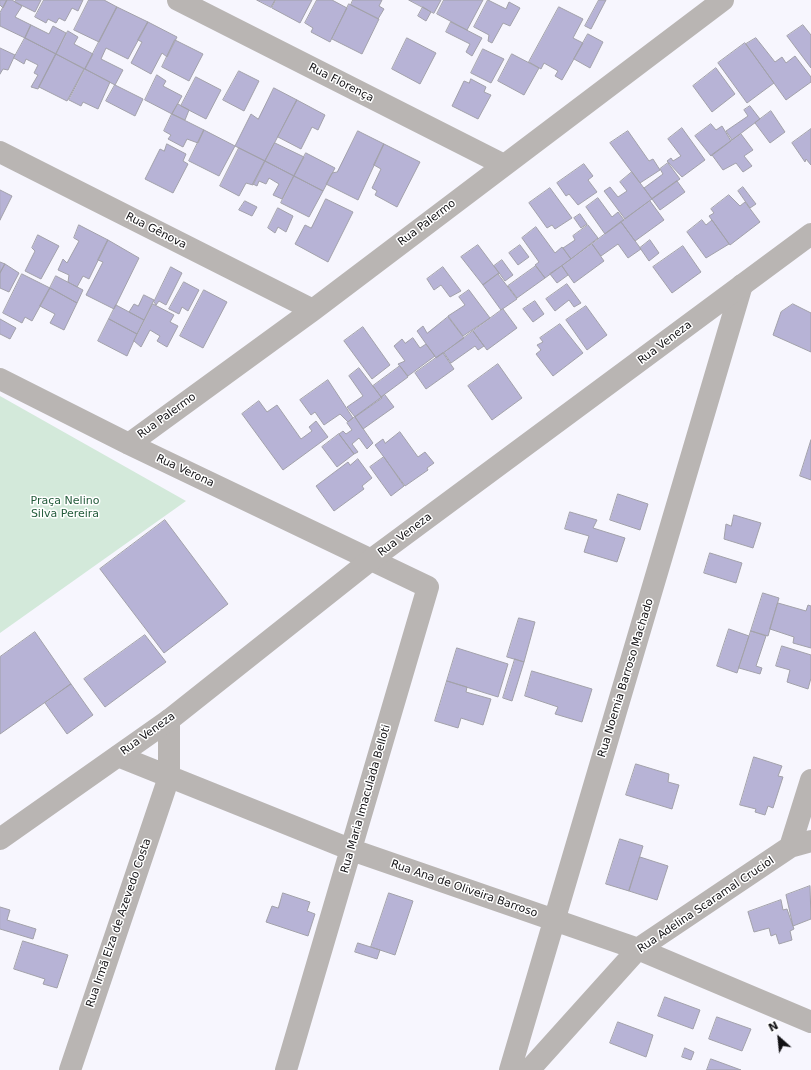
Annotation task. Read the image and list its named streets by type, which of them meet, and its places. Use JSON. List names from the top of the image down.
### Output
{
  "streets": {
    "street": [
      "Rua Florença",
      "Rua Palermo",
      "Rua Gênova",
      "Rua Veneza",
      "Rua Verona",
      "Rua Noemia Barroso Machado",
      "Rua Maria Imaculada Belloti",
      "Rua Ana de Oliveira Barroso",
      "Rua Adelina Scaramal Cruciol",
      "Rua Irmã Elza de Azevedo Costa"
    ]
  },
  "crossings": [
    ["Rua Florença", "Rua Palermo"],
    ["Rua Palermo", "Rua Gênova"],
    ["Rua Palermo", "Rua Verona"],
    ["Rua Veneza", "Rua Verona"],
    ["Rua Veneza", "Rua Noemia Barroso Machado"],
    ["Rua Veneza", "Rua Maria Imaculada Belloti"],
    ["Rua Veneza", "Rua Ana de Oliveira Barroso"],
    ["Rua Veneza", "Rua Irmã Elza de Azevedo Costa"],
    ["Rua Verona", "Rua Maria Imaculada Belloti"],
    ["Rua Noemia Barroso Machado", "Rua Ana de Oliveira Barroso"],
    ["Rua Maria Imaculada Belloti", "Rua Ana de Oliveira Barroso"],
    ["Rua Ana de Oliveira Barroso", "Rua Adelina Scaramal Cruciol"],
    ["Rua Ana de Oliveira Barroso", "Rua Irmã Elza de Azevedo Costa"]
  ],
  "parks": ["Praça Nelino Silva Pereira"],
  "north": "top left"
}
